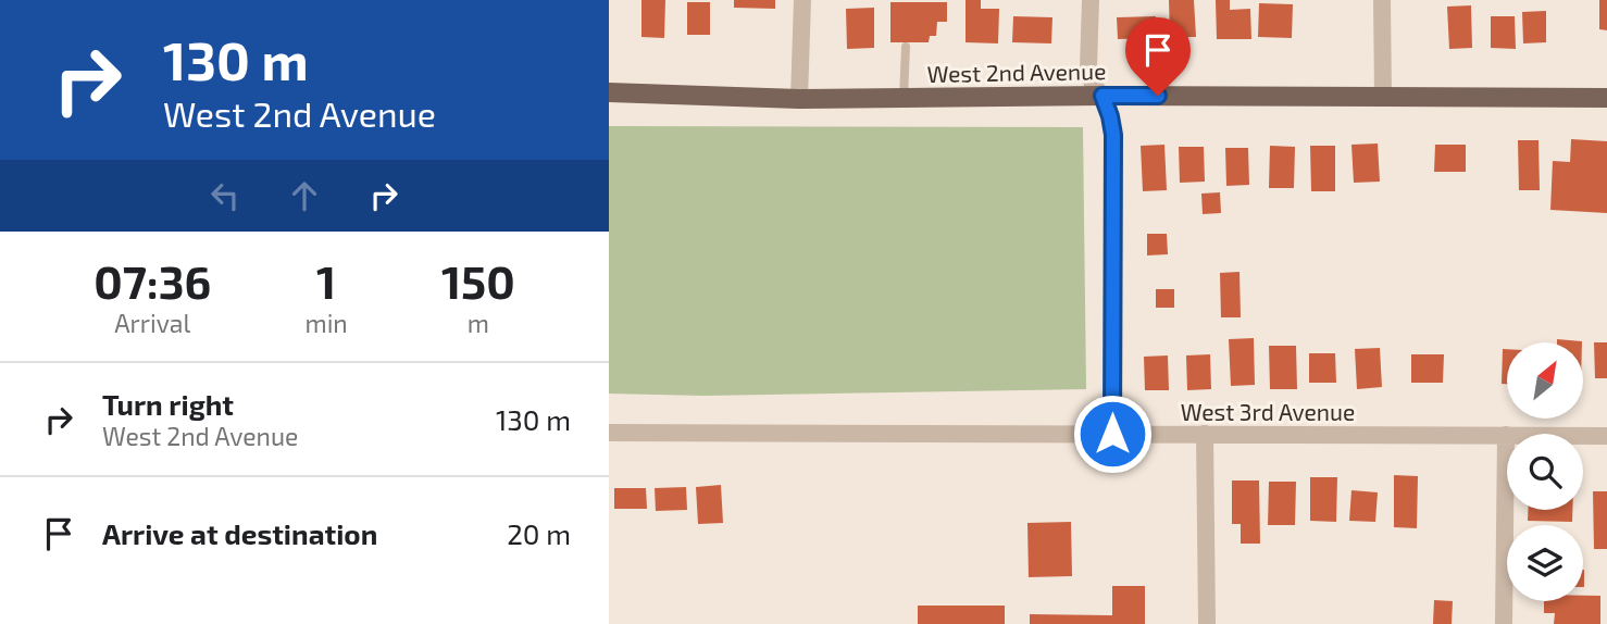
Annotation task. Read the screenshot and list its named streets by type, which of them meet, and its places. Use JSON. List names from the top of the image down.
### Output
{
  "streets": {
    "main road": ["West 2nd Avenue"],
    "street": ["West 3rd Avenue"]
  },
  "north": "top right",
  "page": {
    "turn": ["130 m", "West 2nd Avenue"],
    "eta": [
      "07:36",
      "Arrival",
      "1",
      "min",
      "150",
      "m"
    ],
    "list": [
      {
        "name": "Turn right",
        "note": "West 2nd Avenue",
        "value": "130 m"
      },
      {
        "name": "Arrive at destination",
        "value": "20 m"
      }
    ]
  }
}
